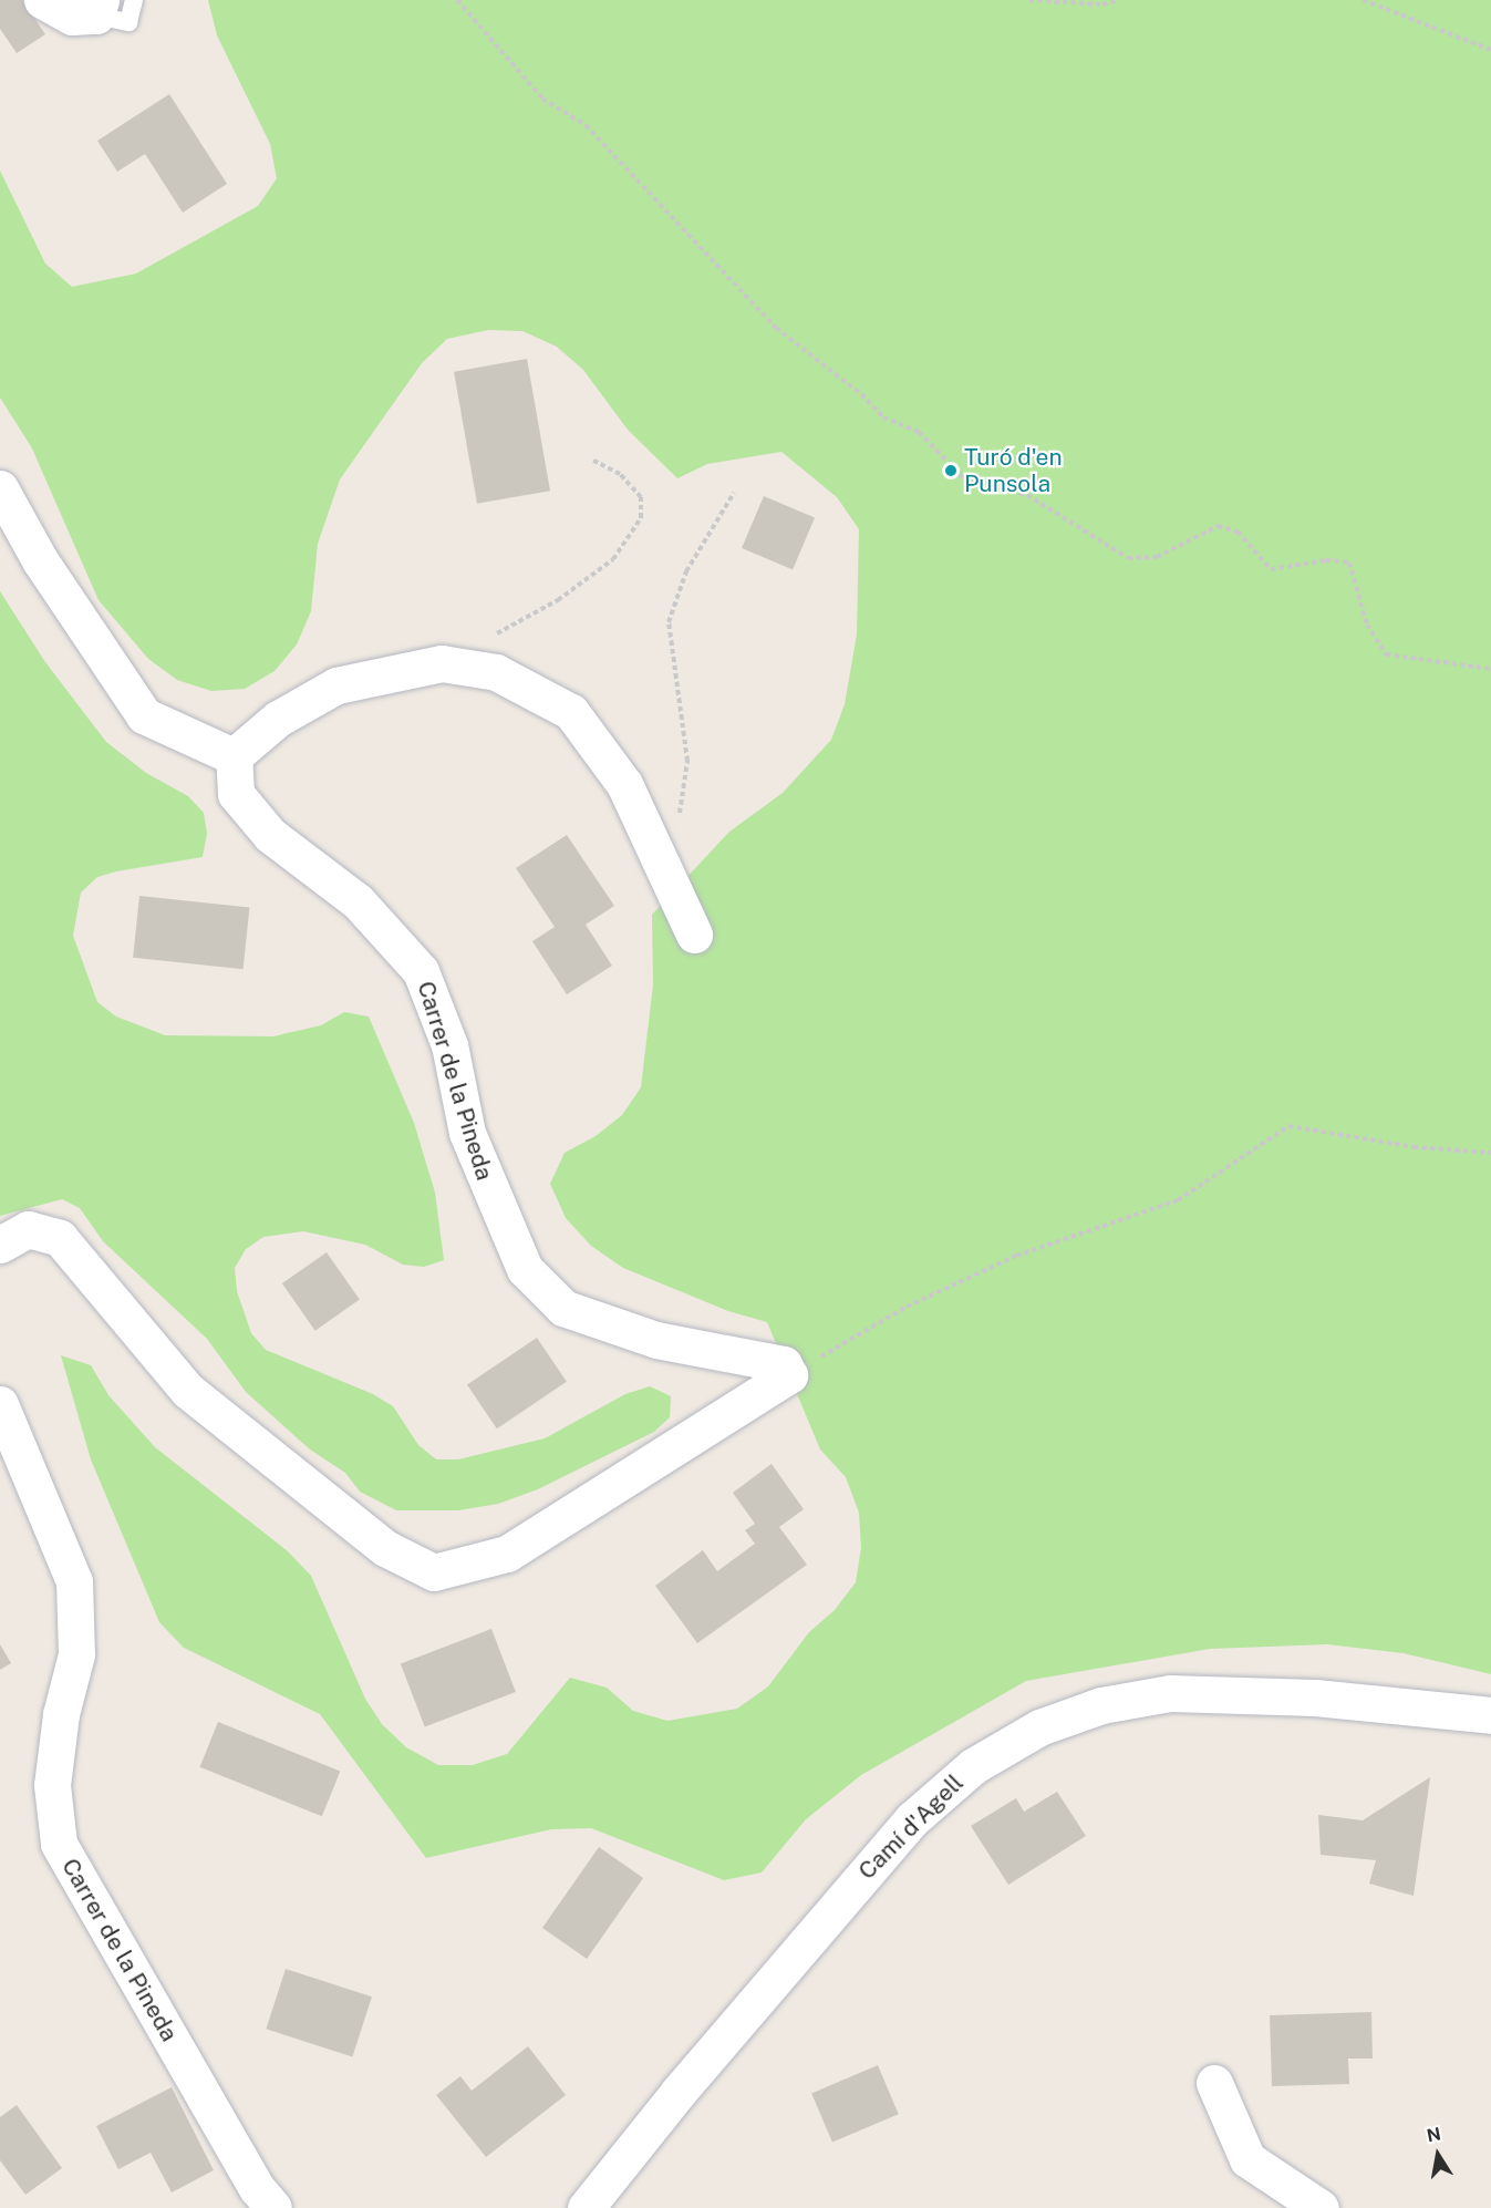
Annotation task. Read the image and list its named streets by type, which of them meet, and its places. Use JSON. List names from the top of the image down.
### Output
{
  "streets": {
    "street": ["Carrer de la Pineda", "Camí d'Agell"]
  },
  "places": ["Turó d'en Punsola"],
  "north": "top"
}
